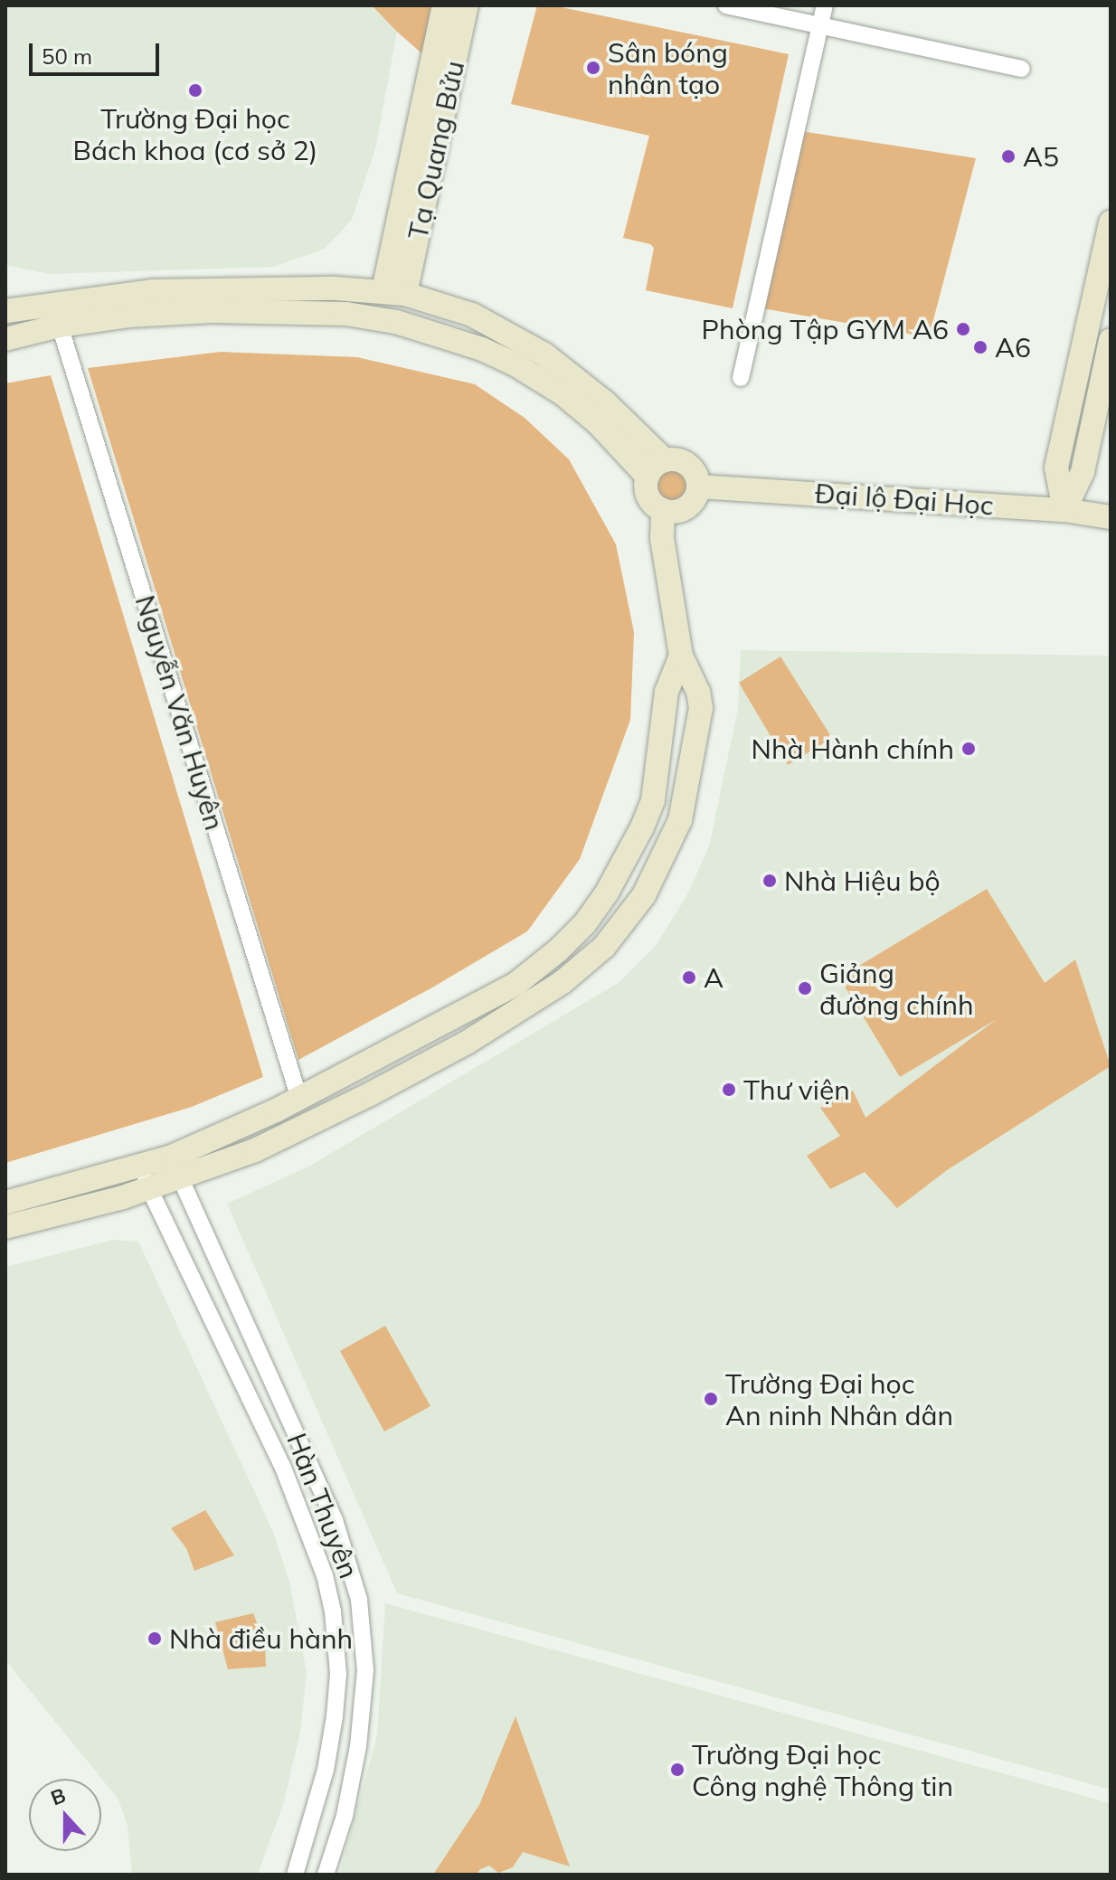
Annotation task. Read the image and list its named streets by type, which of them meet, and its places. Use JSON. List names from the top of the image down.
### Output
{
  "streets": {
    "street": [
      "Tạ Quang Bửu",
      "Đại lộ Đại Học",
      "Nguyễn Văn Huyên",
      "Hàn Thuyên"
    ]
  },
  "places": [
    "Sân bóng nhân tạo",
    "Trường Đại học Bách khoa (cơ sở 2)",
    "A5",
    "Phòng Tập GYM A6",
    "A6",
    "Nhà Hành chính",
    "Nhà Hiệu bộ",
    "A",
    "Giảng đường chính",
    "Thư viện",
    "Trường Đại học An ninh Nhân dân",
    "Nhà điều hành",
    "Trường Đại học Công nghệ Thông tin"
  ],
  "scale_bar": "50 m",
  "north": "top"
}
